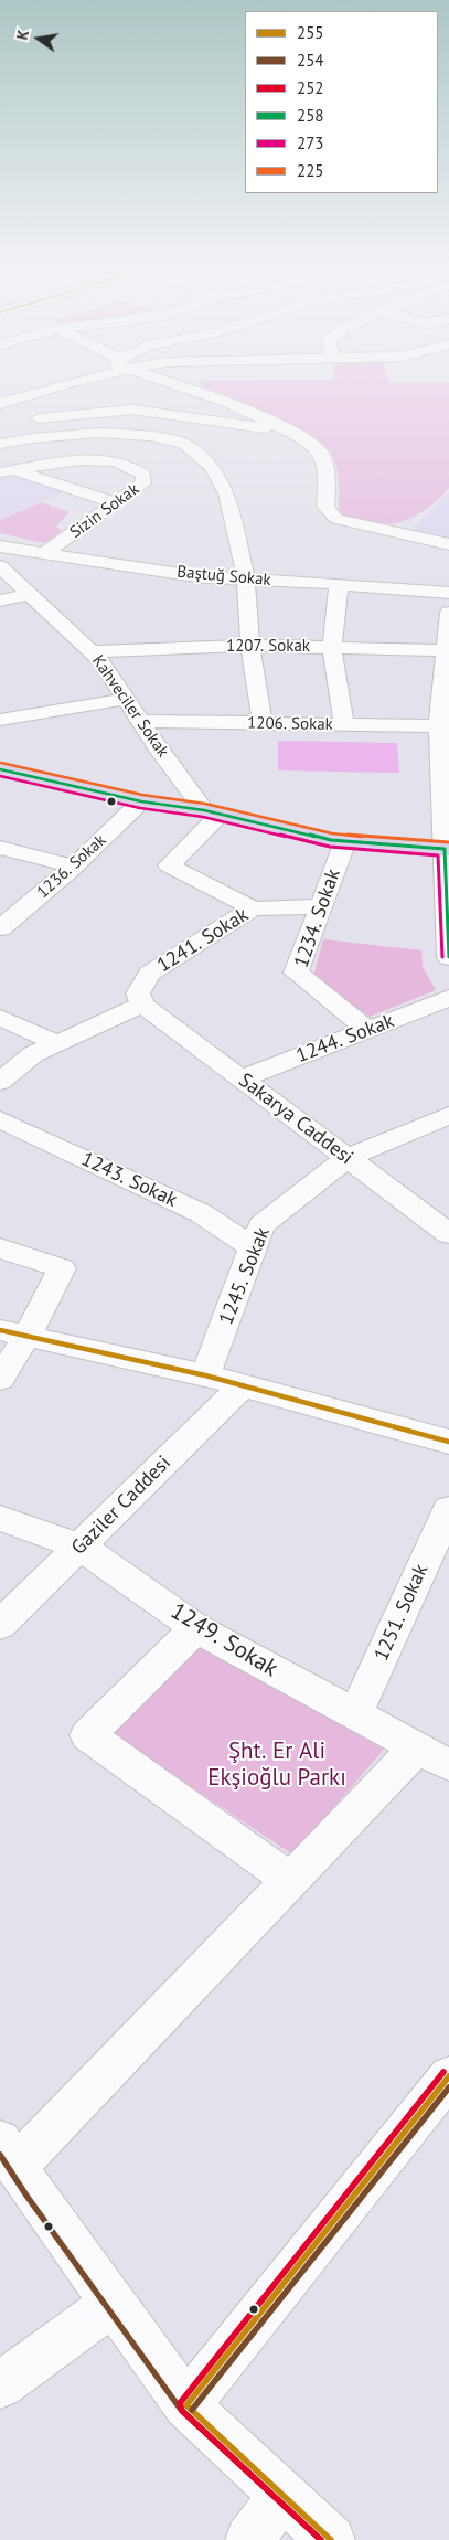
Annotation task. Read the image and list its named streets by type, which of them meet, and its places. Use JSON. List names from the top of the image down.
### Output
{
  "streets": {
    "street": [
      "Sizin Sokak",
      "Baştuğ Sokak",
      "1207. Sokak",
      "Kahveciler Sokak",
      "1206. Sokak",
      "1236. Sokak",
      "1234. Sokak",
      "1241. Sokak",
      "1244. Sokak",
      "Sakarya Caddesi",
      "1243. Sokak",
      "1245. Sokak",
      "Gaziler Caddesi",
      "1251. Sokak",
      "1249. Sokak"
    ]
  },
  "crossings": [
    ["Sizin Sokak", "Baştuğ Sokak"],
    ["1207. Sokak", "Kahveciler Sokak"],
    ["Kahveciler Sokak", "1206. Sokak"],
    ["1234. Sokak", "1241. Sokak"],
    ["1234. Sokak", "1244. Sokak"],
    ["1241. Sokak", "Sakarya Caddesi"],
    ["1244. Sokak", "Sakarya Caddesi"],
    ["Sakarya Caddesi", "1245. Sokak"],
    ["1243. Sokak", "1245. Sokak"],
    ["Gaziler Caddesi", "1249. Sokak"],
    ["1251. Sokak", "1249. Sokak"]
  ],
  "parks": ["Şht. Er Ali Ekşioğlu Parkı"],
  "lines": [
    "transit line 225",
    "transit line 258",
    "transit line 273",
    "transit line 255",
    "transit line 252",
    "transit line 254"
  ],
  "legend": [
    "255",
    "254",
    "252",
    "258",
    "273",
    "225"
  ],
  "north": "left"
}
